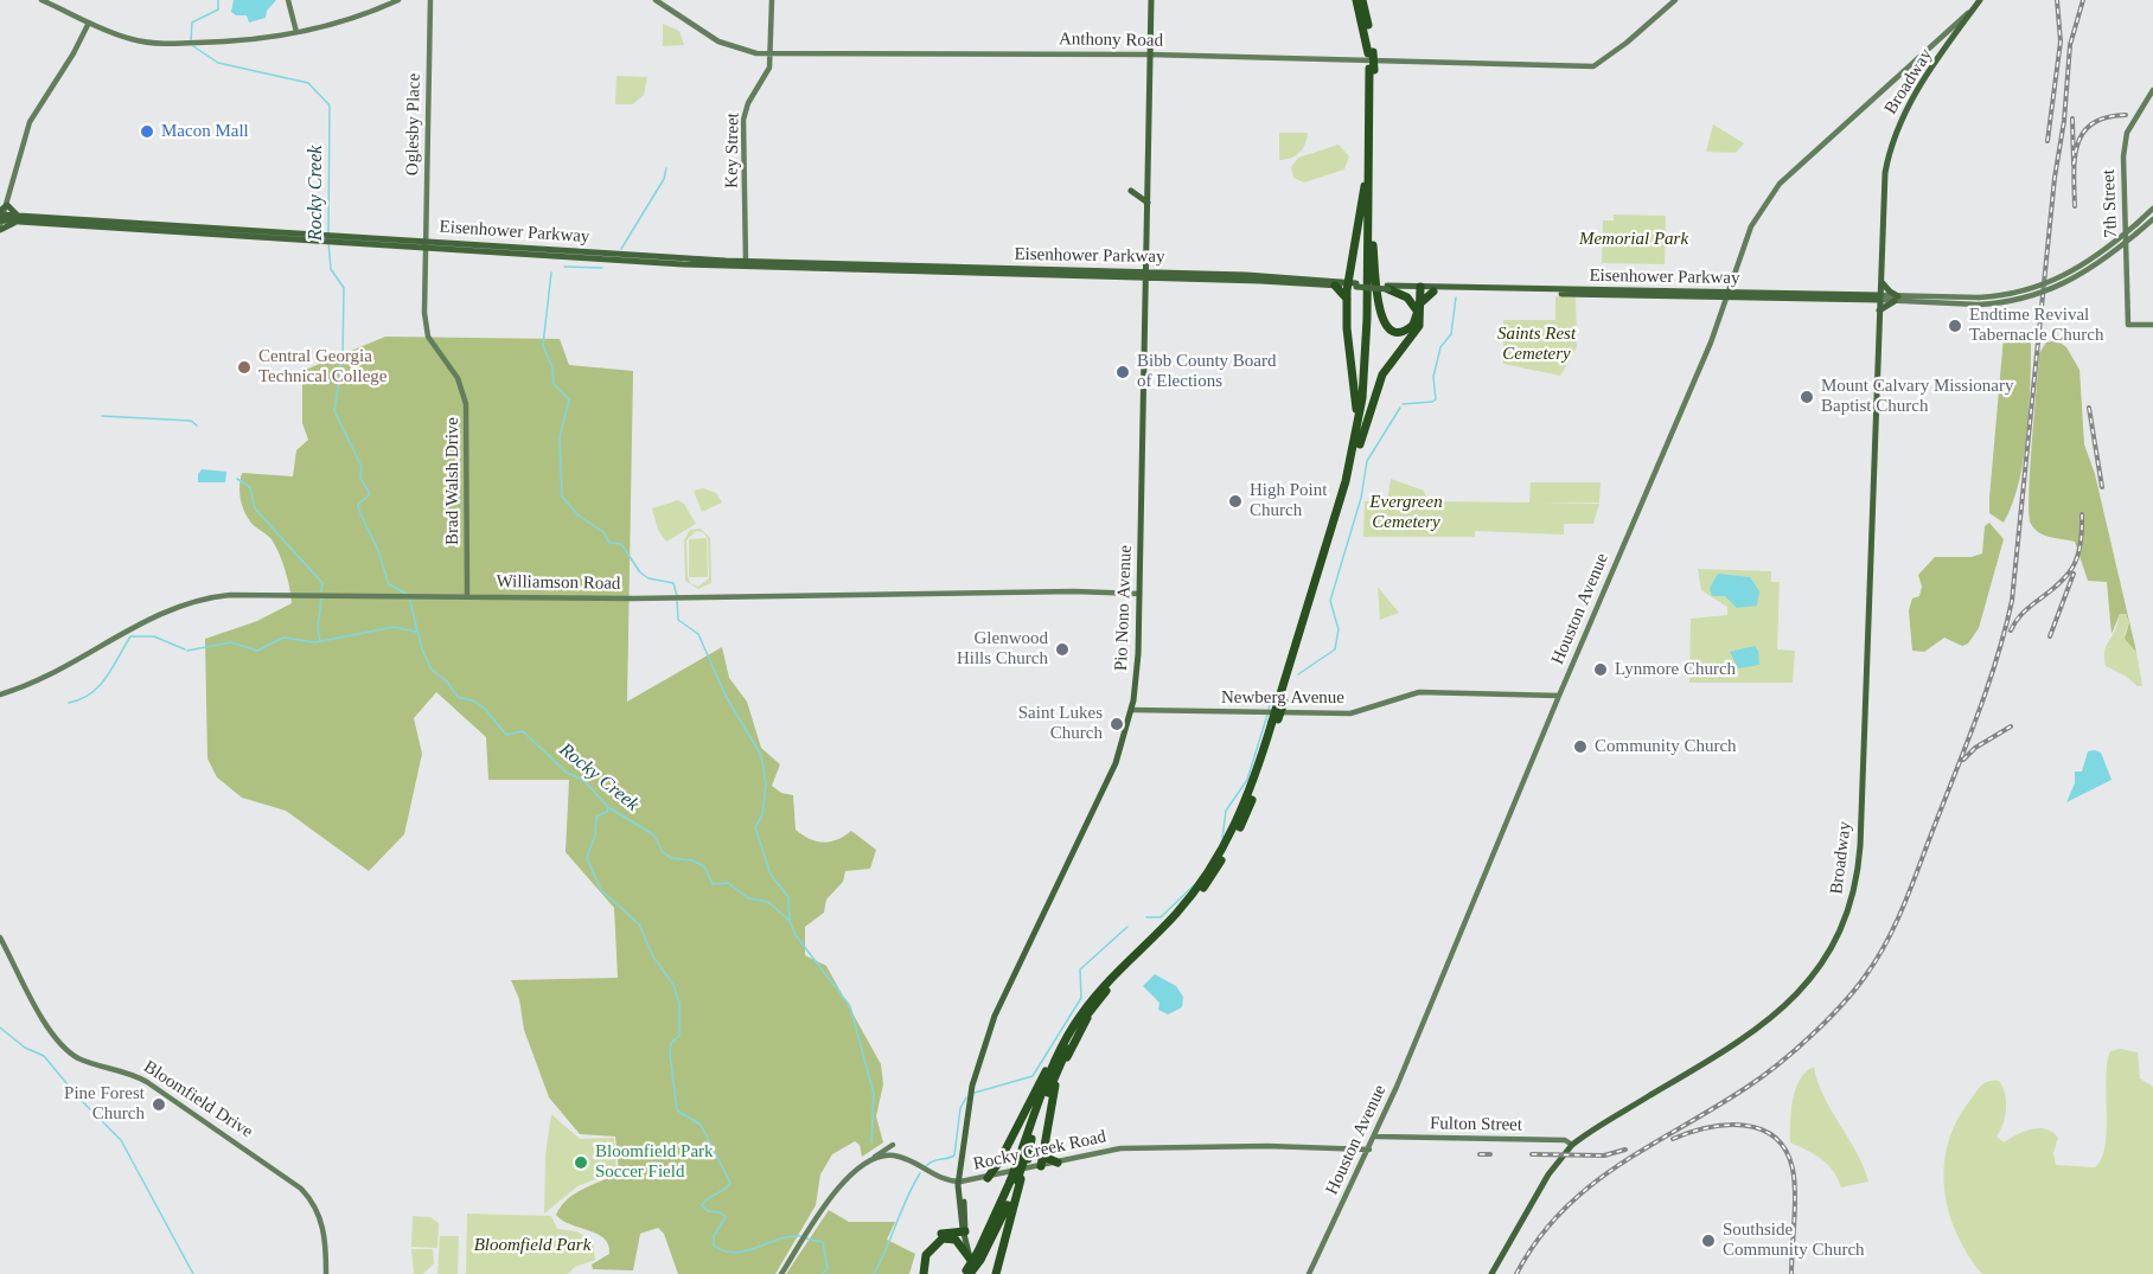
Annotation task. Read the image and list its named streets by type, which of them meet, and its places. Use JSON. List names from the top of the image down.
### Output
{
  "streets": {
    "main road": ["Broadway", "Eisenhower Parkway", "Pio Nono Avenue"],
    "street": [
      "Anthony Road",
      "Oglesby Place",
      "Key Street",
      "7th Street",
      "Brad Walsh Drive",
      "Williamson Road",
      "Houston Avenue",
      "Newberg Avenue",
      "Bloomfield Drive",
      "Fulton Street",
      "Rocky Creek Road"
    ]
  },
  "crossings": [
    ["Anthony Road", "Key Street"],
    ["Anthony Road", "Pio Nono Avenue"],
    ["Broadway", "Eisenhower Parkway"],
    ["Broadway", "Houston Avenue"],
    ["Broadway", "Fulton Street"],
    ["Oglesby Place", "Eisenhower Parkway"],
    ["Oglesby Place", "Brad Walsh Drive"],
    ["Key Street", "Eisenhower Parkway"],
    ["Eisenhower Parkway", "Brad Walsh Drive"],
    ["Eisenhower Parkway", "Pio Nono Avenue"],
    ["Eisenhower Parkway", "Houston Avenue"],
    ["Brad Walsh Drive", "Williamson Road"],
    ["Williamson Road", "Pio Nono Avenue"],
    ["Pio Nono Avenue", "Newberg Avenue"],
    ["Pio Nono Avenue", "Rocky Creek Road"],
    ["Houston Avenue", "Newberg Avenue"],
    ["Houston Avenue", "Fulton Street"],
    ["Houston Avenue", "Rocky Creek Road"]
  ],
  "water": ["Rocky Creek"],
  "parks": [
    "Memorial Park",
    "Saints Rest Cemetery",
    "Evergreen Cemetery",
    "Bloomfield Park"
  ],
  "places": [
    "Macon Mall",
    "Endtime Revival Tabernacle Church",
    "Central Georgia Technical College",
    "Bibb County Board of Elections",
    "Mount Calvary Missionary Baptist Church",
    "High Point Church",
    "Glenwood Hills Church",
    "Lynmore Church",
    "Saint Lukes Church",
    "Community Church",
    "Pine Forest Church",
    "Bloomfield Park Soccer Field",
    "Southside Community Church"
  ]
}
